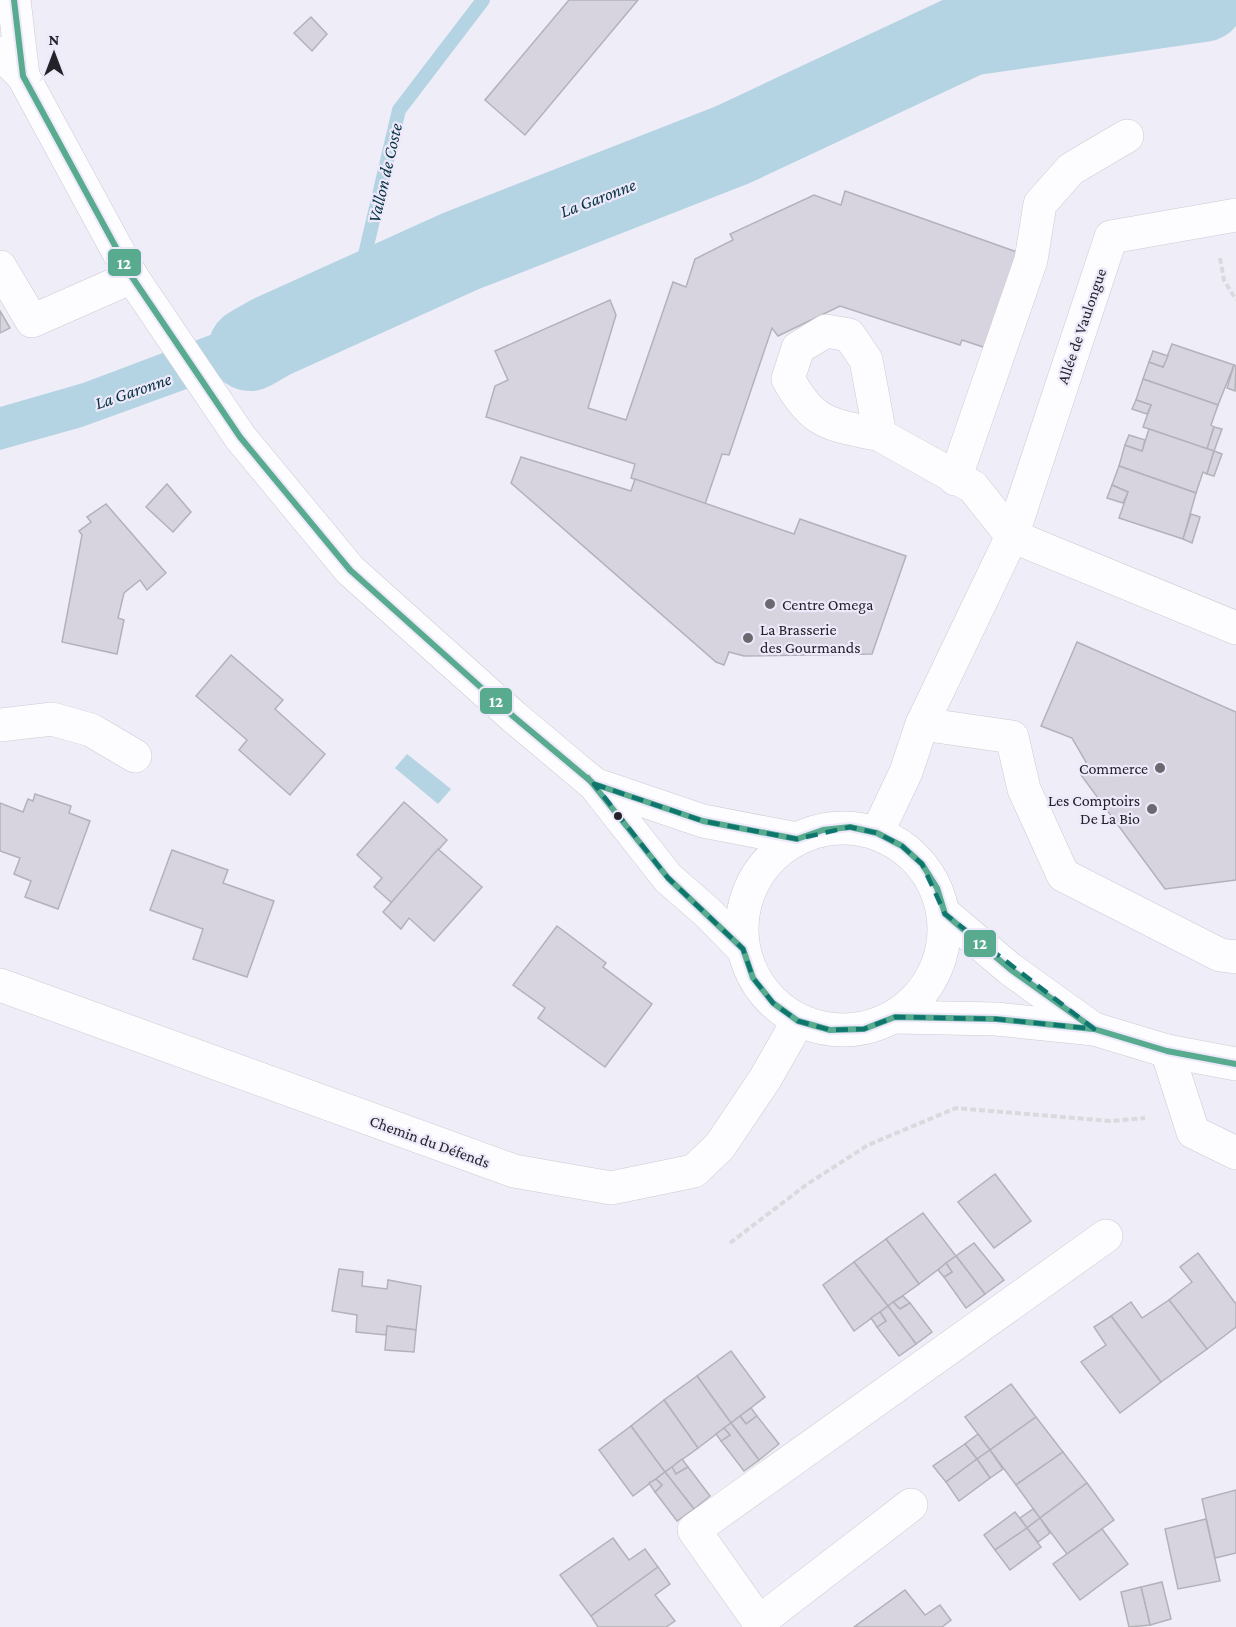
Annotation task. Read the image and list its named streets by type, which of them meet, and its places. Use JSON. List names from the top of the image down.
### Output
{
  "streets": {
    "main road": ["Allée de Vaulongue", "Chemin du Défends"]
  },
  "crossings": [
    ["Allée de Vaulongue", "Chemin du Défends"]
  ],
  "water": ["Vallon de Coste", "La Garonne"],
  "places": [
    "Centre Omega",
    "La Brasserie des Gourmands",
    "Commerce",
    "Les Comptoirs De La Bio"
  ],
  "lines": ["transit line 12"],
  "north": "top"
}
